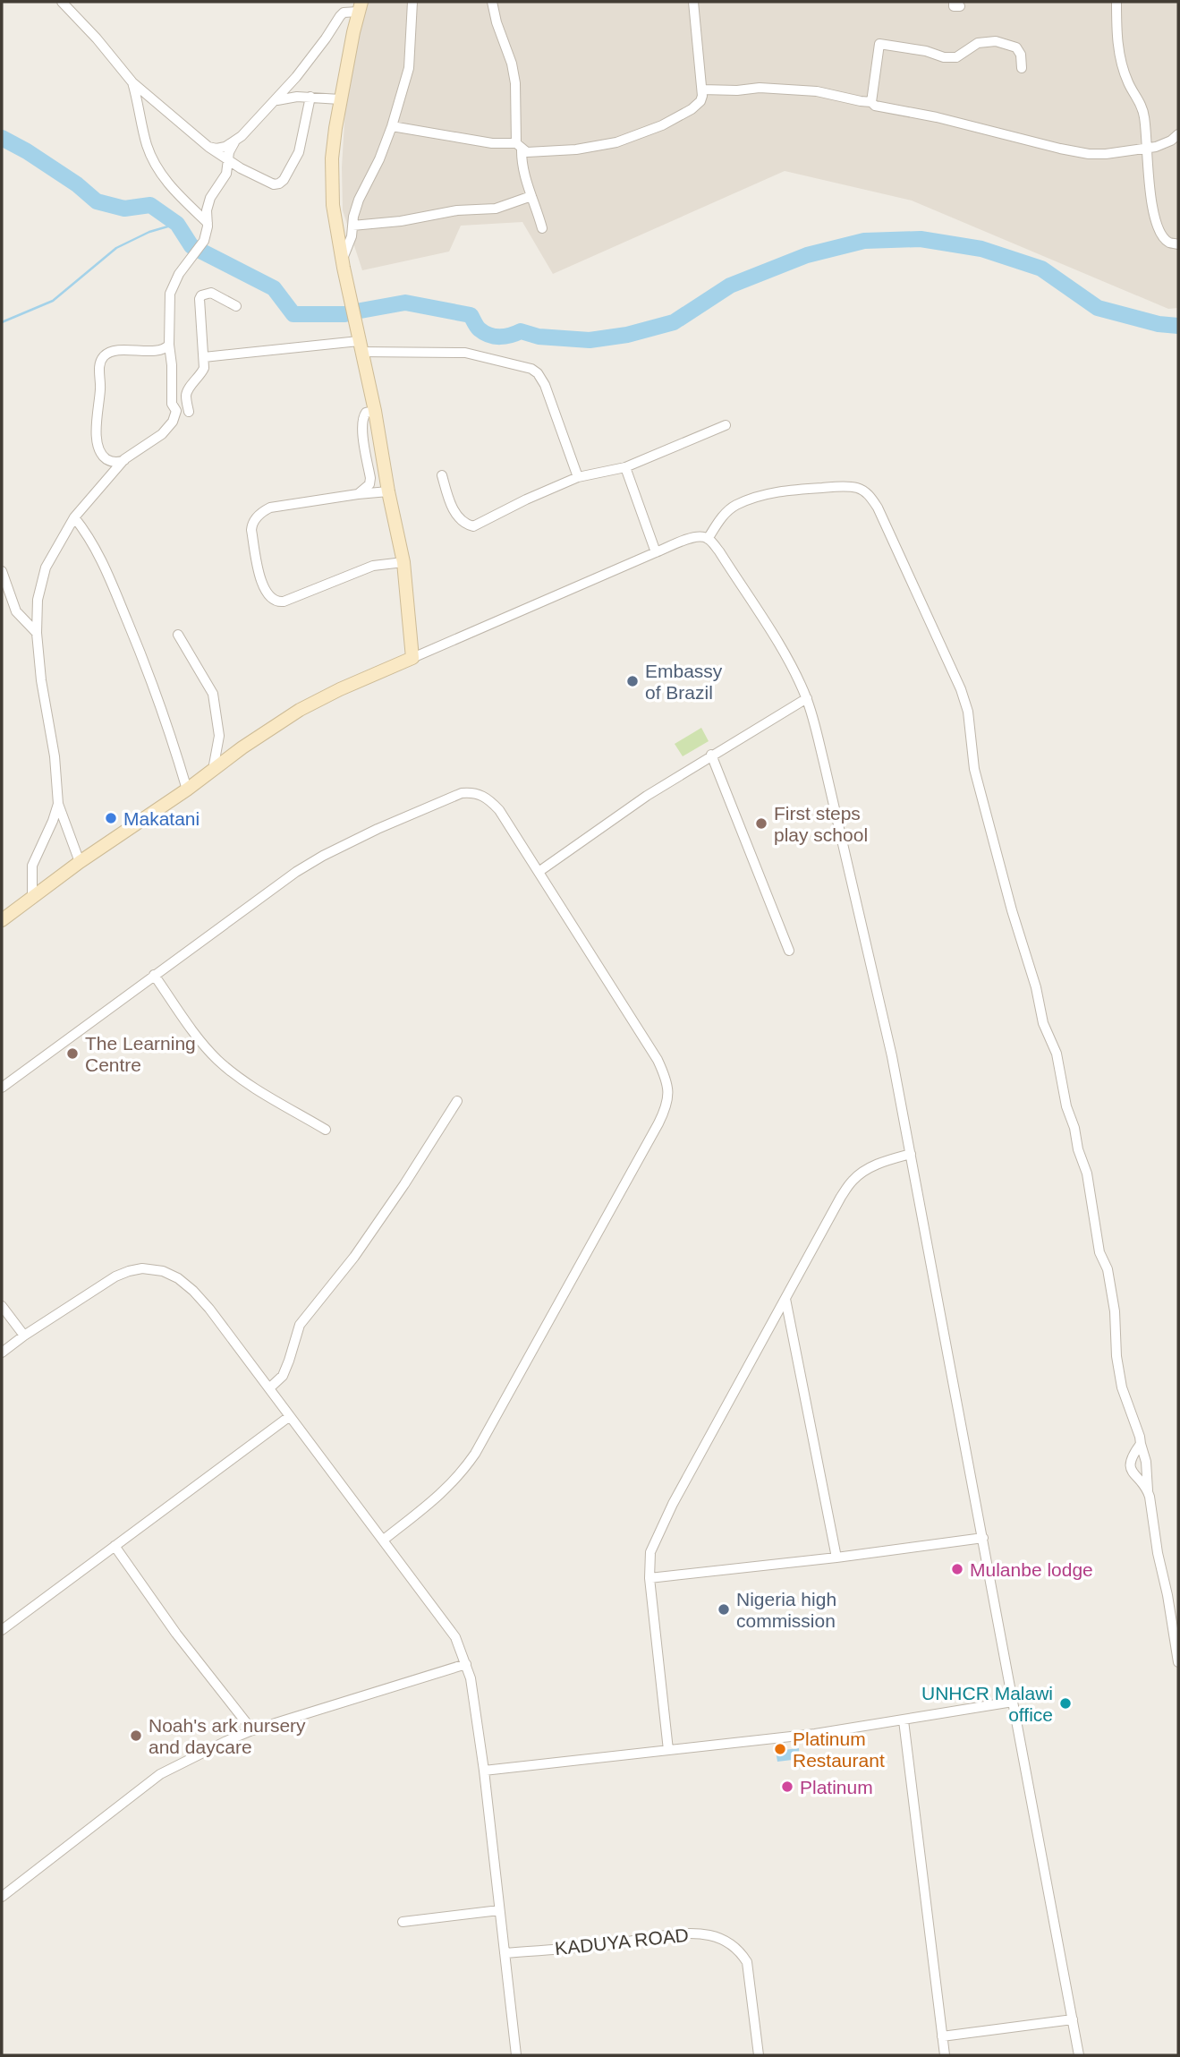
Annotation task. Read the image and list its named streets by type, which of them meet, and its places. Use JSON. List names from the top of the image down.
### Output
{
  "streets": {
    "street": ["KADUYA ROAD"]
  },
  "places": [
    "Embassy of Brazil",
    "Makatani",
    "First steps play school",
    "The Learning Centre",
    "Mulanbe lodge",
    "Nigeria high commission",
    "UNHCR Malawi office",
    "Noah's ark nursery and daycare",
    "Platinum Restaurant",
    "Platinum"
  ]
}
